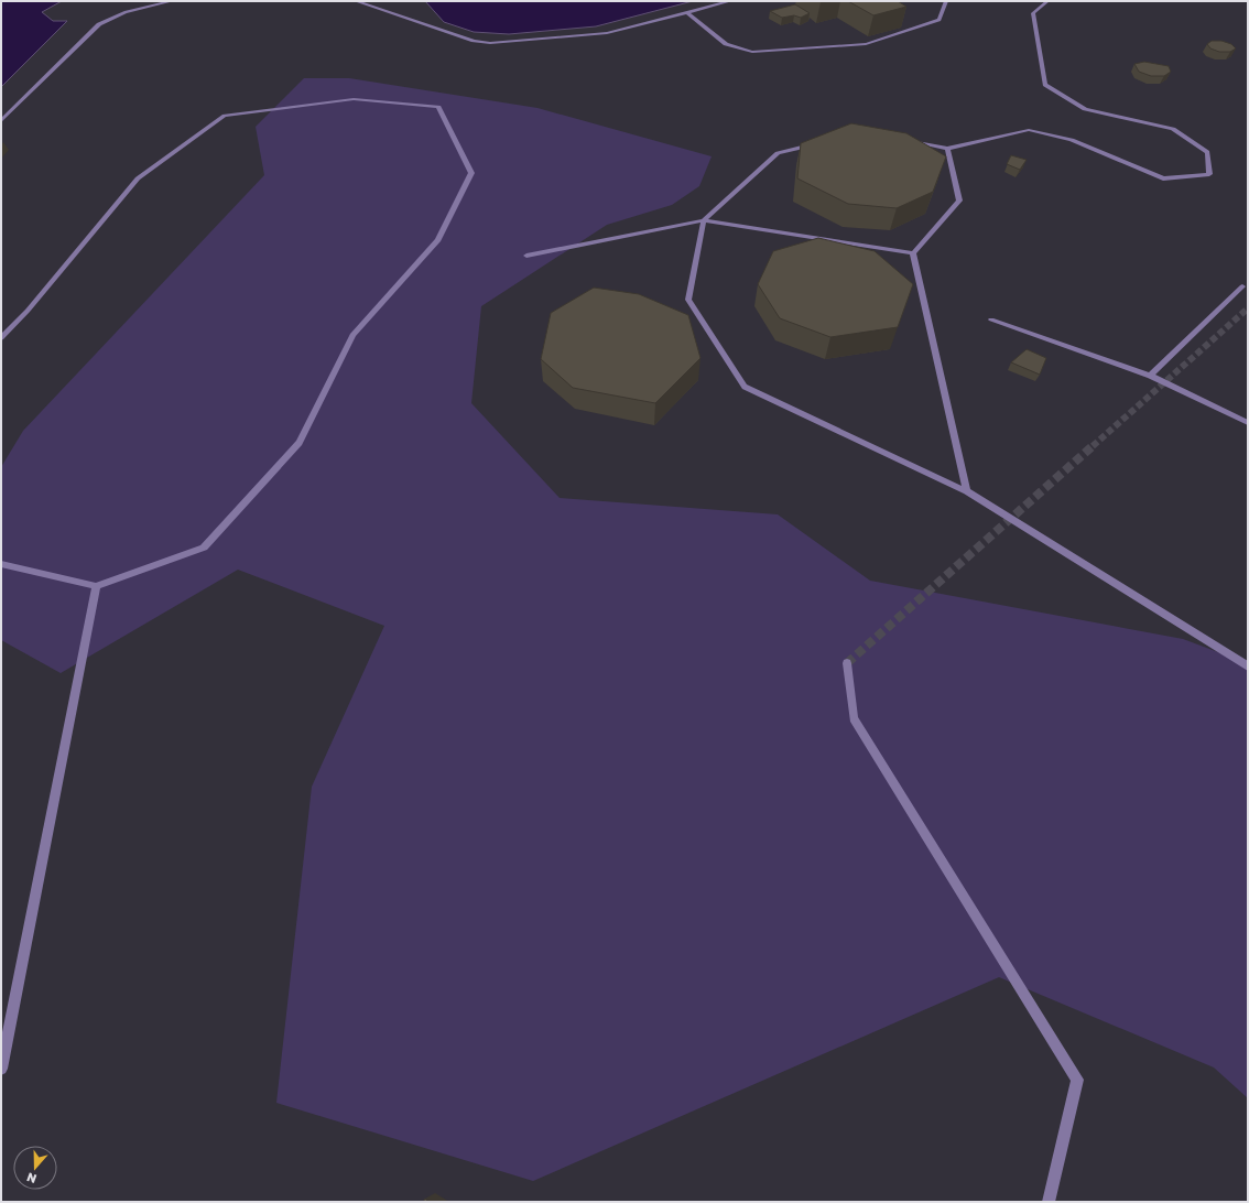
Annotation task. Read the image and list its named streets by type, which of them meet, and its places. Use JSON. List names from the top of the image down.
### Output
{
  "north": "bottom"
}
